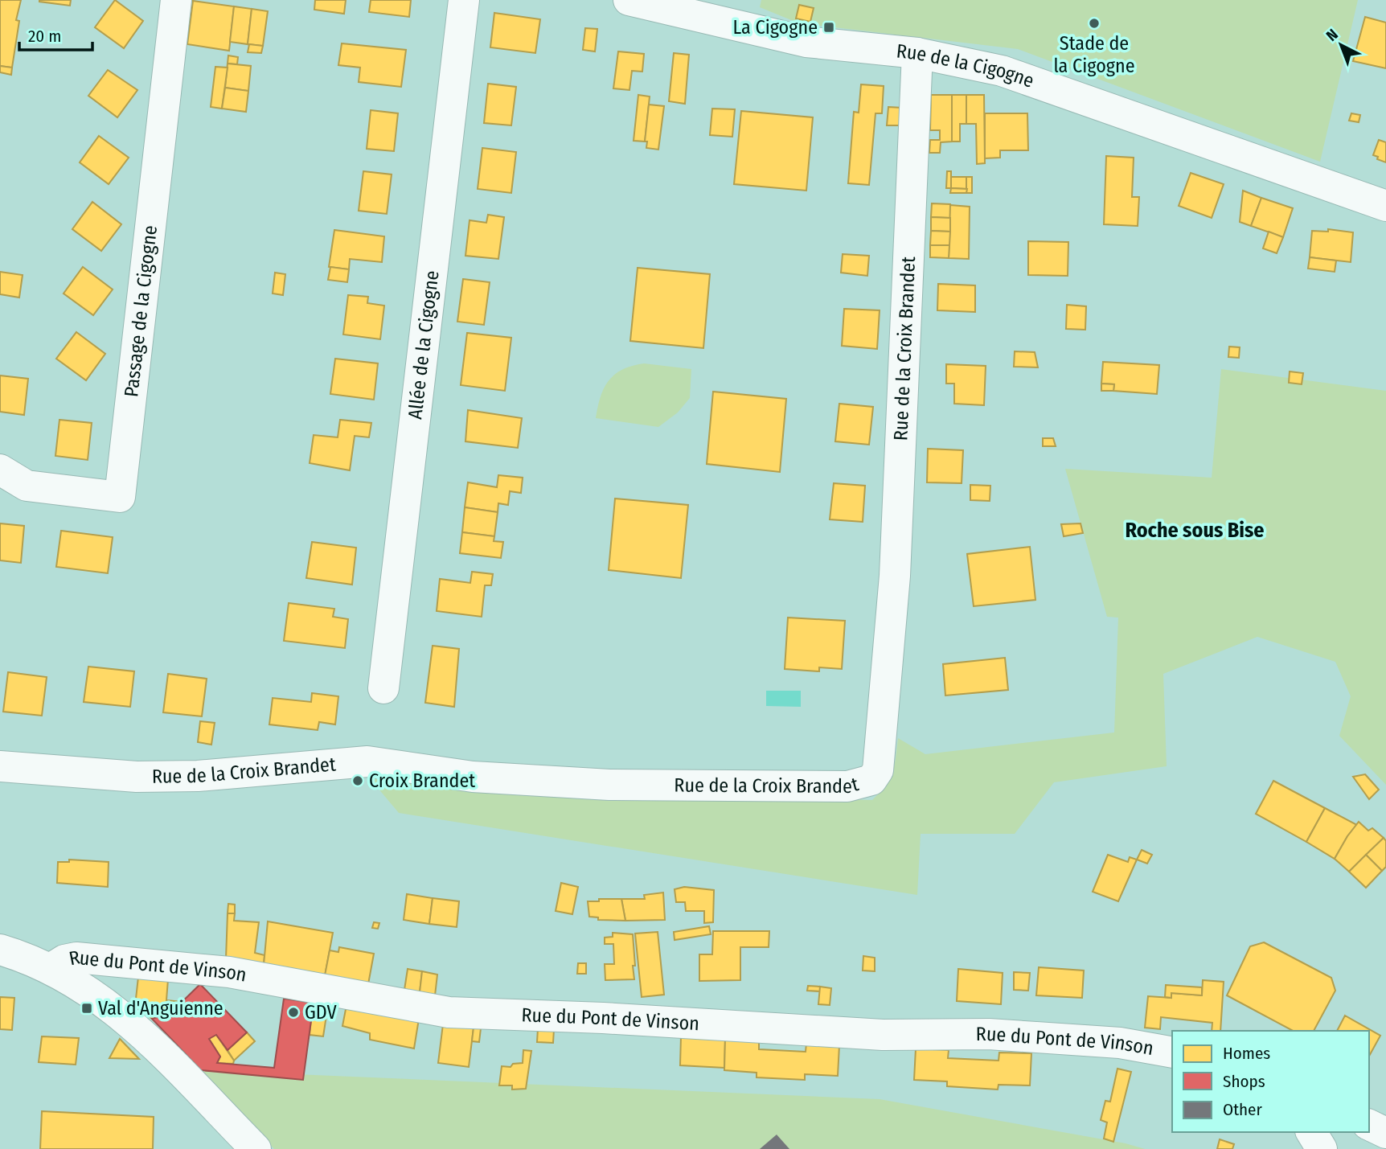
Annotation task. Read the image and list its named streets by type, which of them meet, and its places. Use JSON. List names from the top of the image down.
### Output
{
  "streets": {
    "street": [
      "Rue de la Cigogne",
      "Passage de la Cigogne",
      "Allée de la Cigogne",
      "Rue de la Croix Brandet",
      "Rue du Pont de Vinson"
    ]
  },
  "crossings": [
    ["Rue de la Cigogne", "Rue de la Croix Brandet"]
  ],
  "districts": ["Roche sous Bise"],
  "places": {
    "other": ["Stade de la Cigogne", "Croix Brandet", "GDV"],
    "transit": ["La Cigogne", "Val d'Anguienne"]
  },
  "legend": ["Homes", "Shops", "Other"],
  "scale_bar": "20 m",
  "north": "top left"
}
